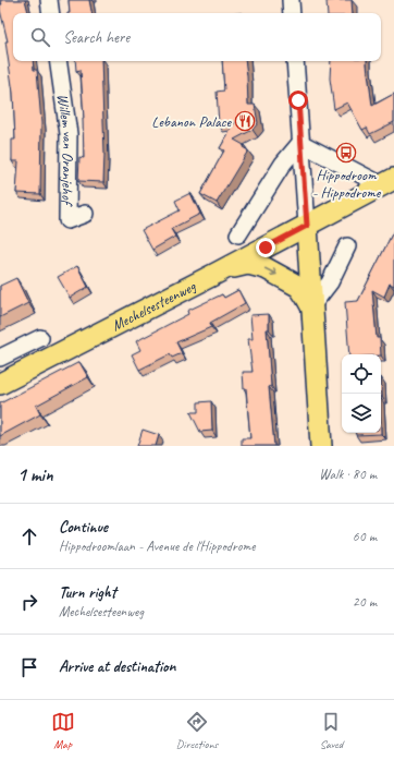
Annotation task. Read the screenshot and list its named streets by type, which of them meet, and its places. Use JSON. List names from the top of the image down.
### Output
{
  "streets": {
    "main road": ["Mechelsesteenweg"],
    "street": ["Willem van Oranjehof"]
  },
  "places": {
    "restaurant": ["Lebanon Palace"],
    "bus stop": ["Hippodroom - Hippodrome"]
  },
  "page": {
    "search": "Search here",
    "heading": ["1 min", "Walk · 80 m"],
    "list": [
      ["Continue", "Hippodroomlaan - Avenue de l'Hippodrome", "60 m"],
      ["Turn right", "Mechelsesteenweg", "20 m"],
      "Arrive at destination"
    ],
    "nav": ["Map", "Directions", "Saved"]
  }
}
